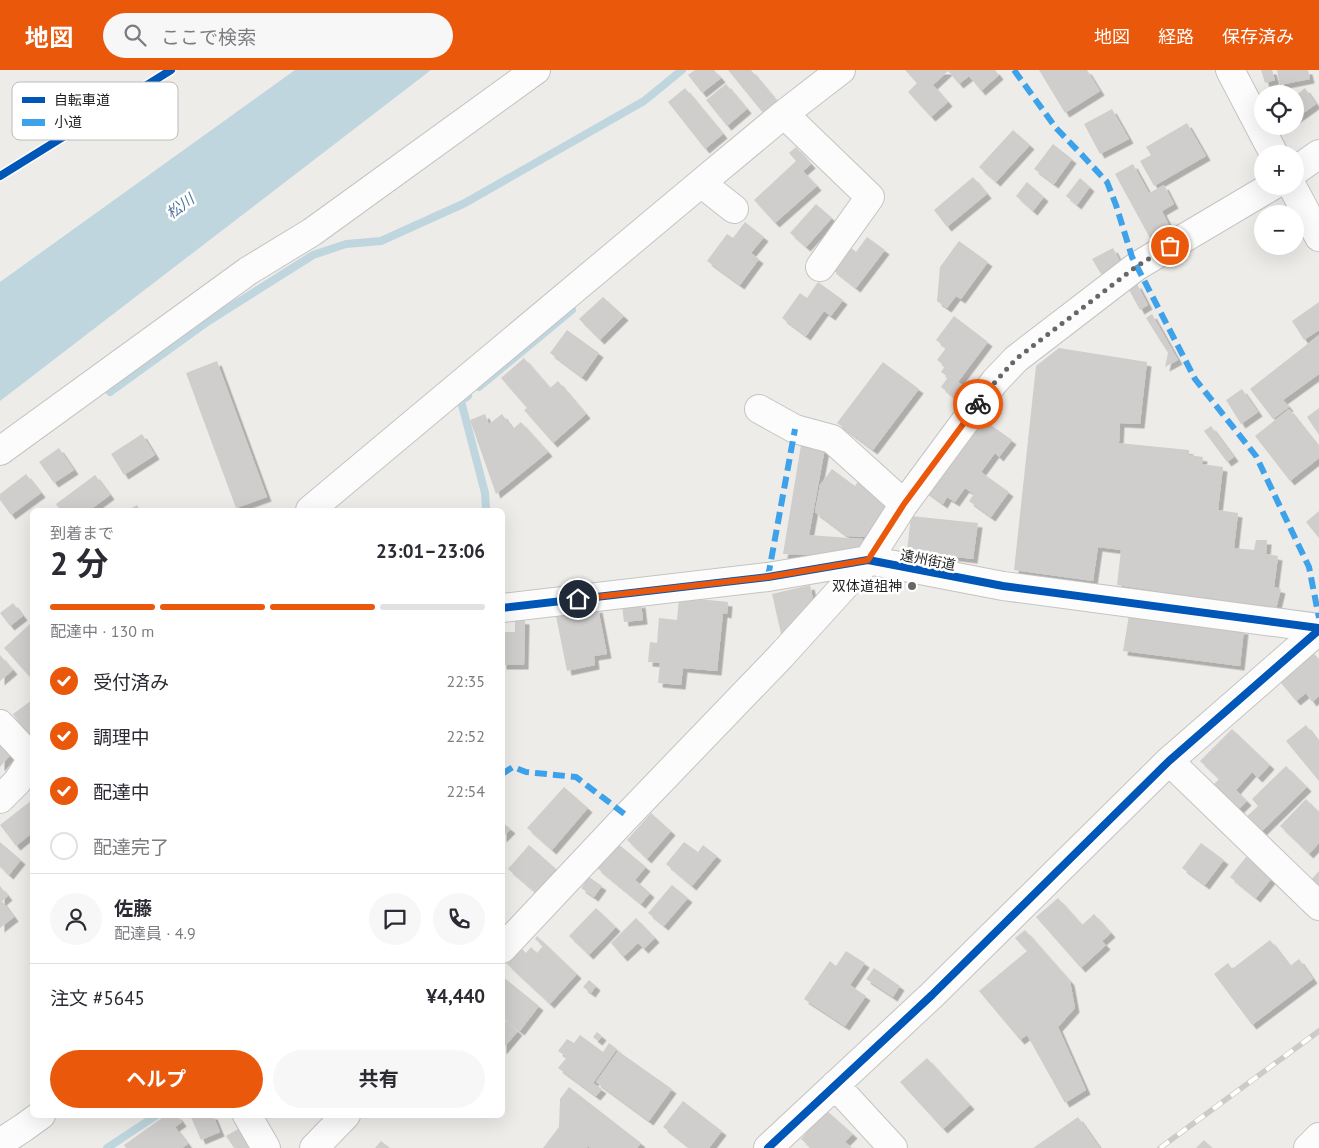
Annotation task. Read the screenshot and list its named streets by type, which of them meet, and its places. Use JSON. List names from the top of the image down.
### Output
{
  "streets": {
    "street": ["遠州街道"]
  },
  "water": ["松川"],
  "places": ["双体道祖神"],
  "legend": ["自転車道", "小道"],
  "page": {
    "header": "地図",
    "search": "ここで検索",
    "nav": ["地図", "経路", "保存済み"],
    "map_buttons": ["+", "−"],
    "heading": ["2 分", "到着まで", "23:01–23:06"],
    "panel": [
      "佐藤",
      "配達員 · 4.9",
      "注文 #5645",
      "¥4,440"
    ],
    "bar": "配達中 · 130 m",
    "list": [
      ["受付済み", "22:35"],
      ["調理中", "22:52"],
      ["配達中", "22:54"],
      "配達完了"
    ],
    "buttons": ["ヘルプ", "共有"]
  }
}
